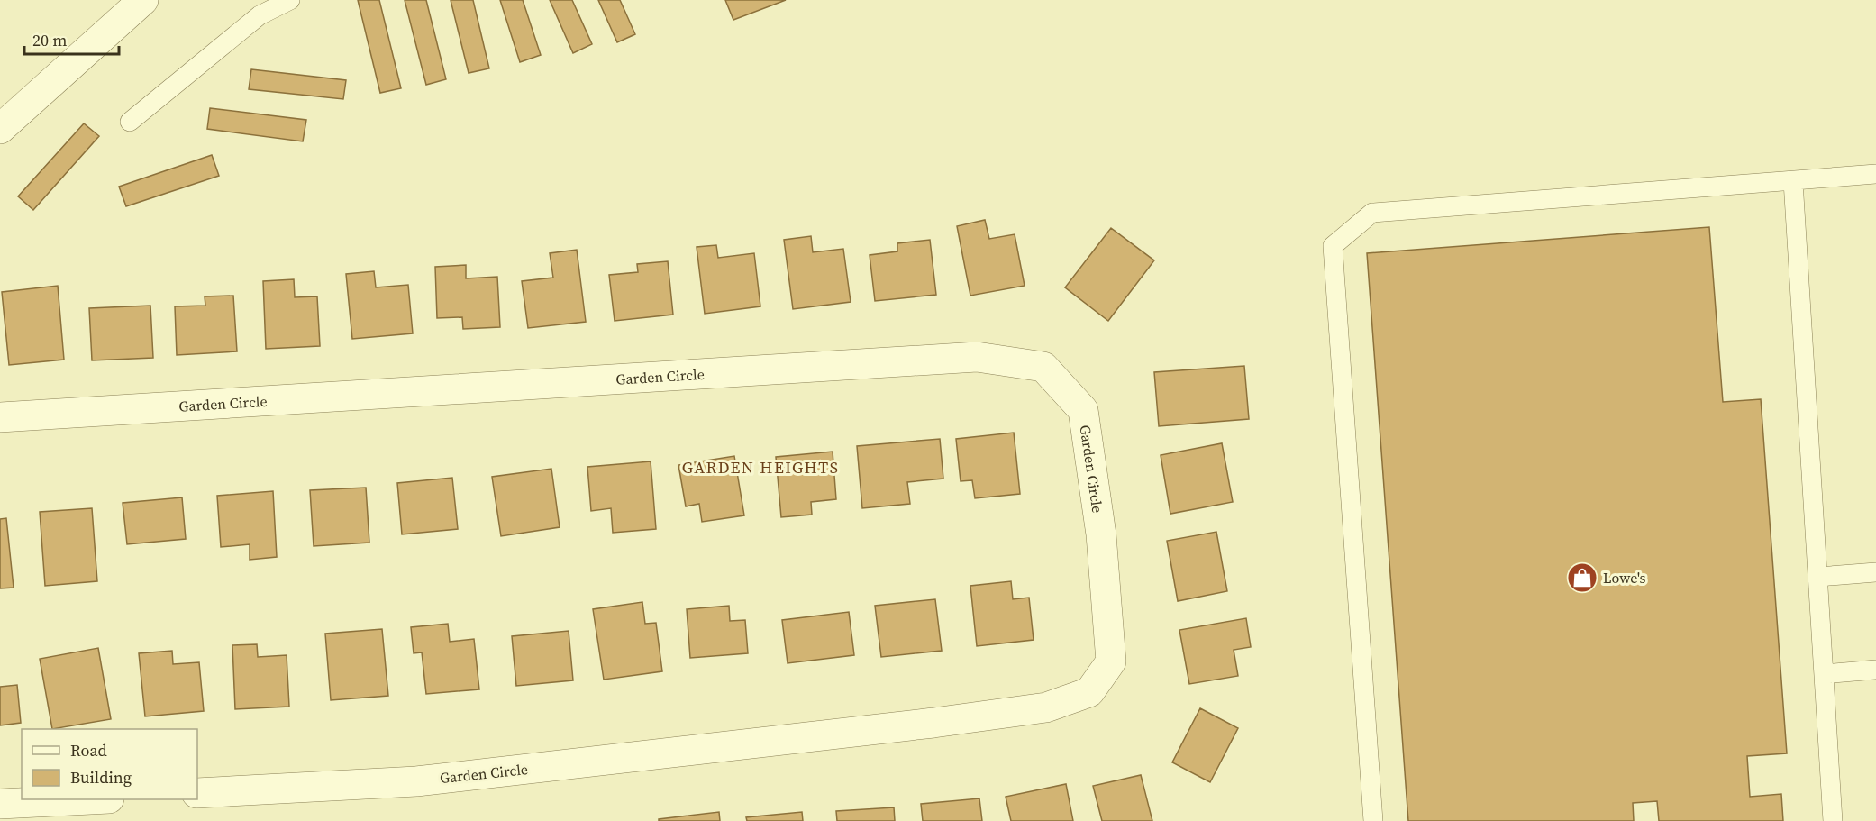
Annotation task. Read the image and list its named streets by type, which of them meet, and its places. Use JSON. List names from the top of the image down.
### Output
{
  "streets": {
    "street": ["Garden Circle"]
  },
  "districts": ["GARDEN HEIGHTS"],
  "places": {
    "shop": ["Lowe's"]
  },
  "legend": ["Road", "Building"],
  "scale_bar": "20 m"
}
